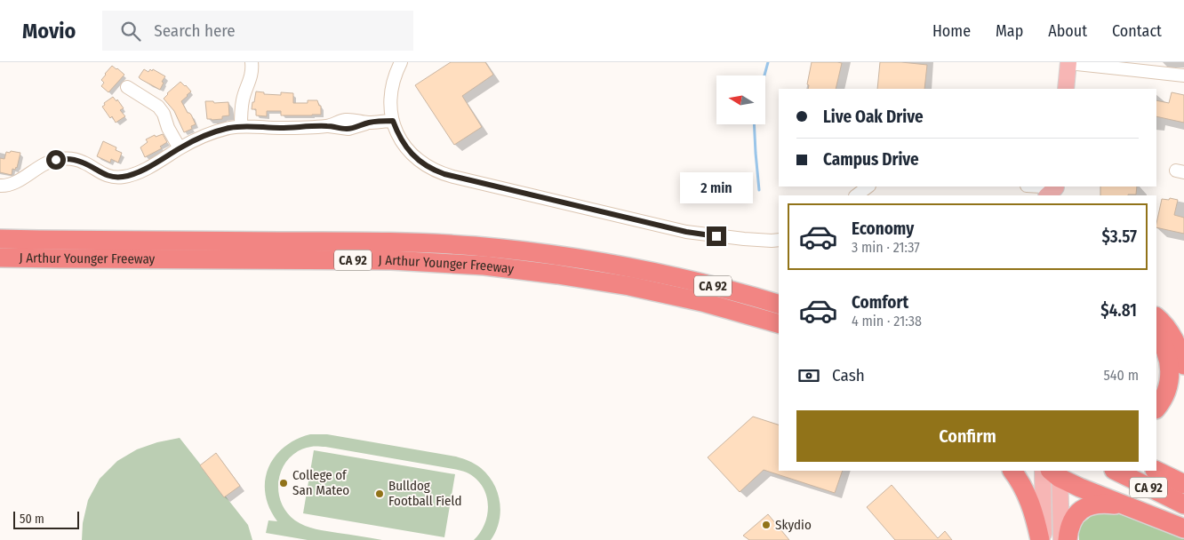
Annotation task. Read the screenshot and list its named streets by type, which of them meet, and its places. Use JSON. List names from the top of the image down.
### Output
{
  "streets": {
    "highway": ["J Arthur Younger Freeway", "CA 92"]
  },
  "places": ["College of San Mateo", "Bulldog Football Field", "Skydio"],
  "scale_bar": "50 m",
  "north": "left",
  "page": {
    "header": "Movio",
    "search": "Search here",
    "nav": [
      "Home",
      "Map",
      "About",
      "Contact"
    ],
    "banner": ["Live Oak Drive", "Campus Drive"],
    "bubble": "2 min",
    "list": [
      {
        "name": "Economy",
        "note": "3 min · 21:37",
        "value": "$3.57"
      },
      {
        "name": "Comfort",
        "note": "4 min · 21:38",
        "value": "$4.81"
      }
    ],
    "pay": ["Cash", "540 m"],
    "buttons": "Confirm",
    "scale": "50 m"
  }
}
